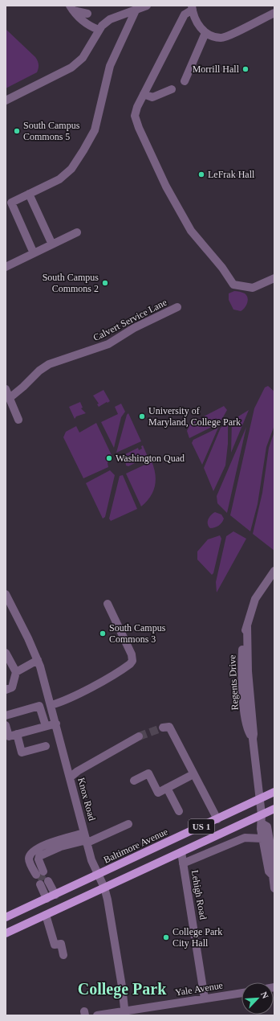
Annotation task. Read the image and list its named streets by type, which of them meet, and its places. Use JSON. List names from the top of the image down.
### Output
{
  "streets": {
    "main road": ["US 1", "Baltimore Avenue"],
    "street": [
      "Calvert Service Lane",
      "Regents Drive",
      "Knox Road",
      "Lehigh Road",
      "Yale Avenue"
    ]
  },
  "crossings": [
    ["Regents Drive", "US 1"],
    ["Regents Drive", "Baltimore Avenue"],
    ["Knox Road", "US 1"],
    ["Knox Road", "Baltimore Avenue"],
    ["Knox Road", "Yale Avenue"],
    ["US 1", "Lehigh Road"],
    ["Lehigh Road", "Yale Avenue"]
  ],
  "districts": ["College Park"],
  "places": [
    "Morrill Hall",
    "South Campus Commons 5",
    "LeFrak Hall",
    "South Campus Commons 2",
    "University of Maryland, College Park",
    "Washington Quad",
    "South Campus Commons 3",
    "College Park City Hall"
  ],
  "north": "top right"
}
